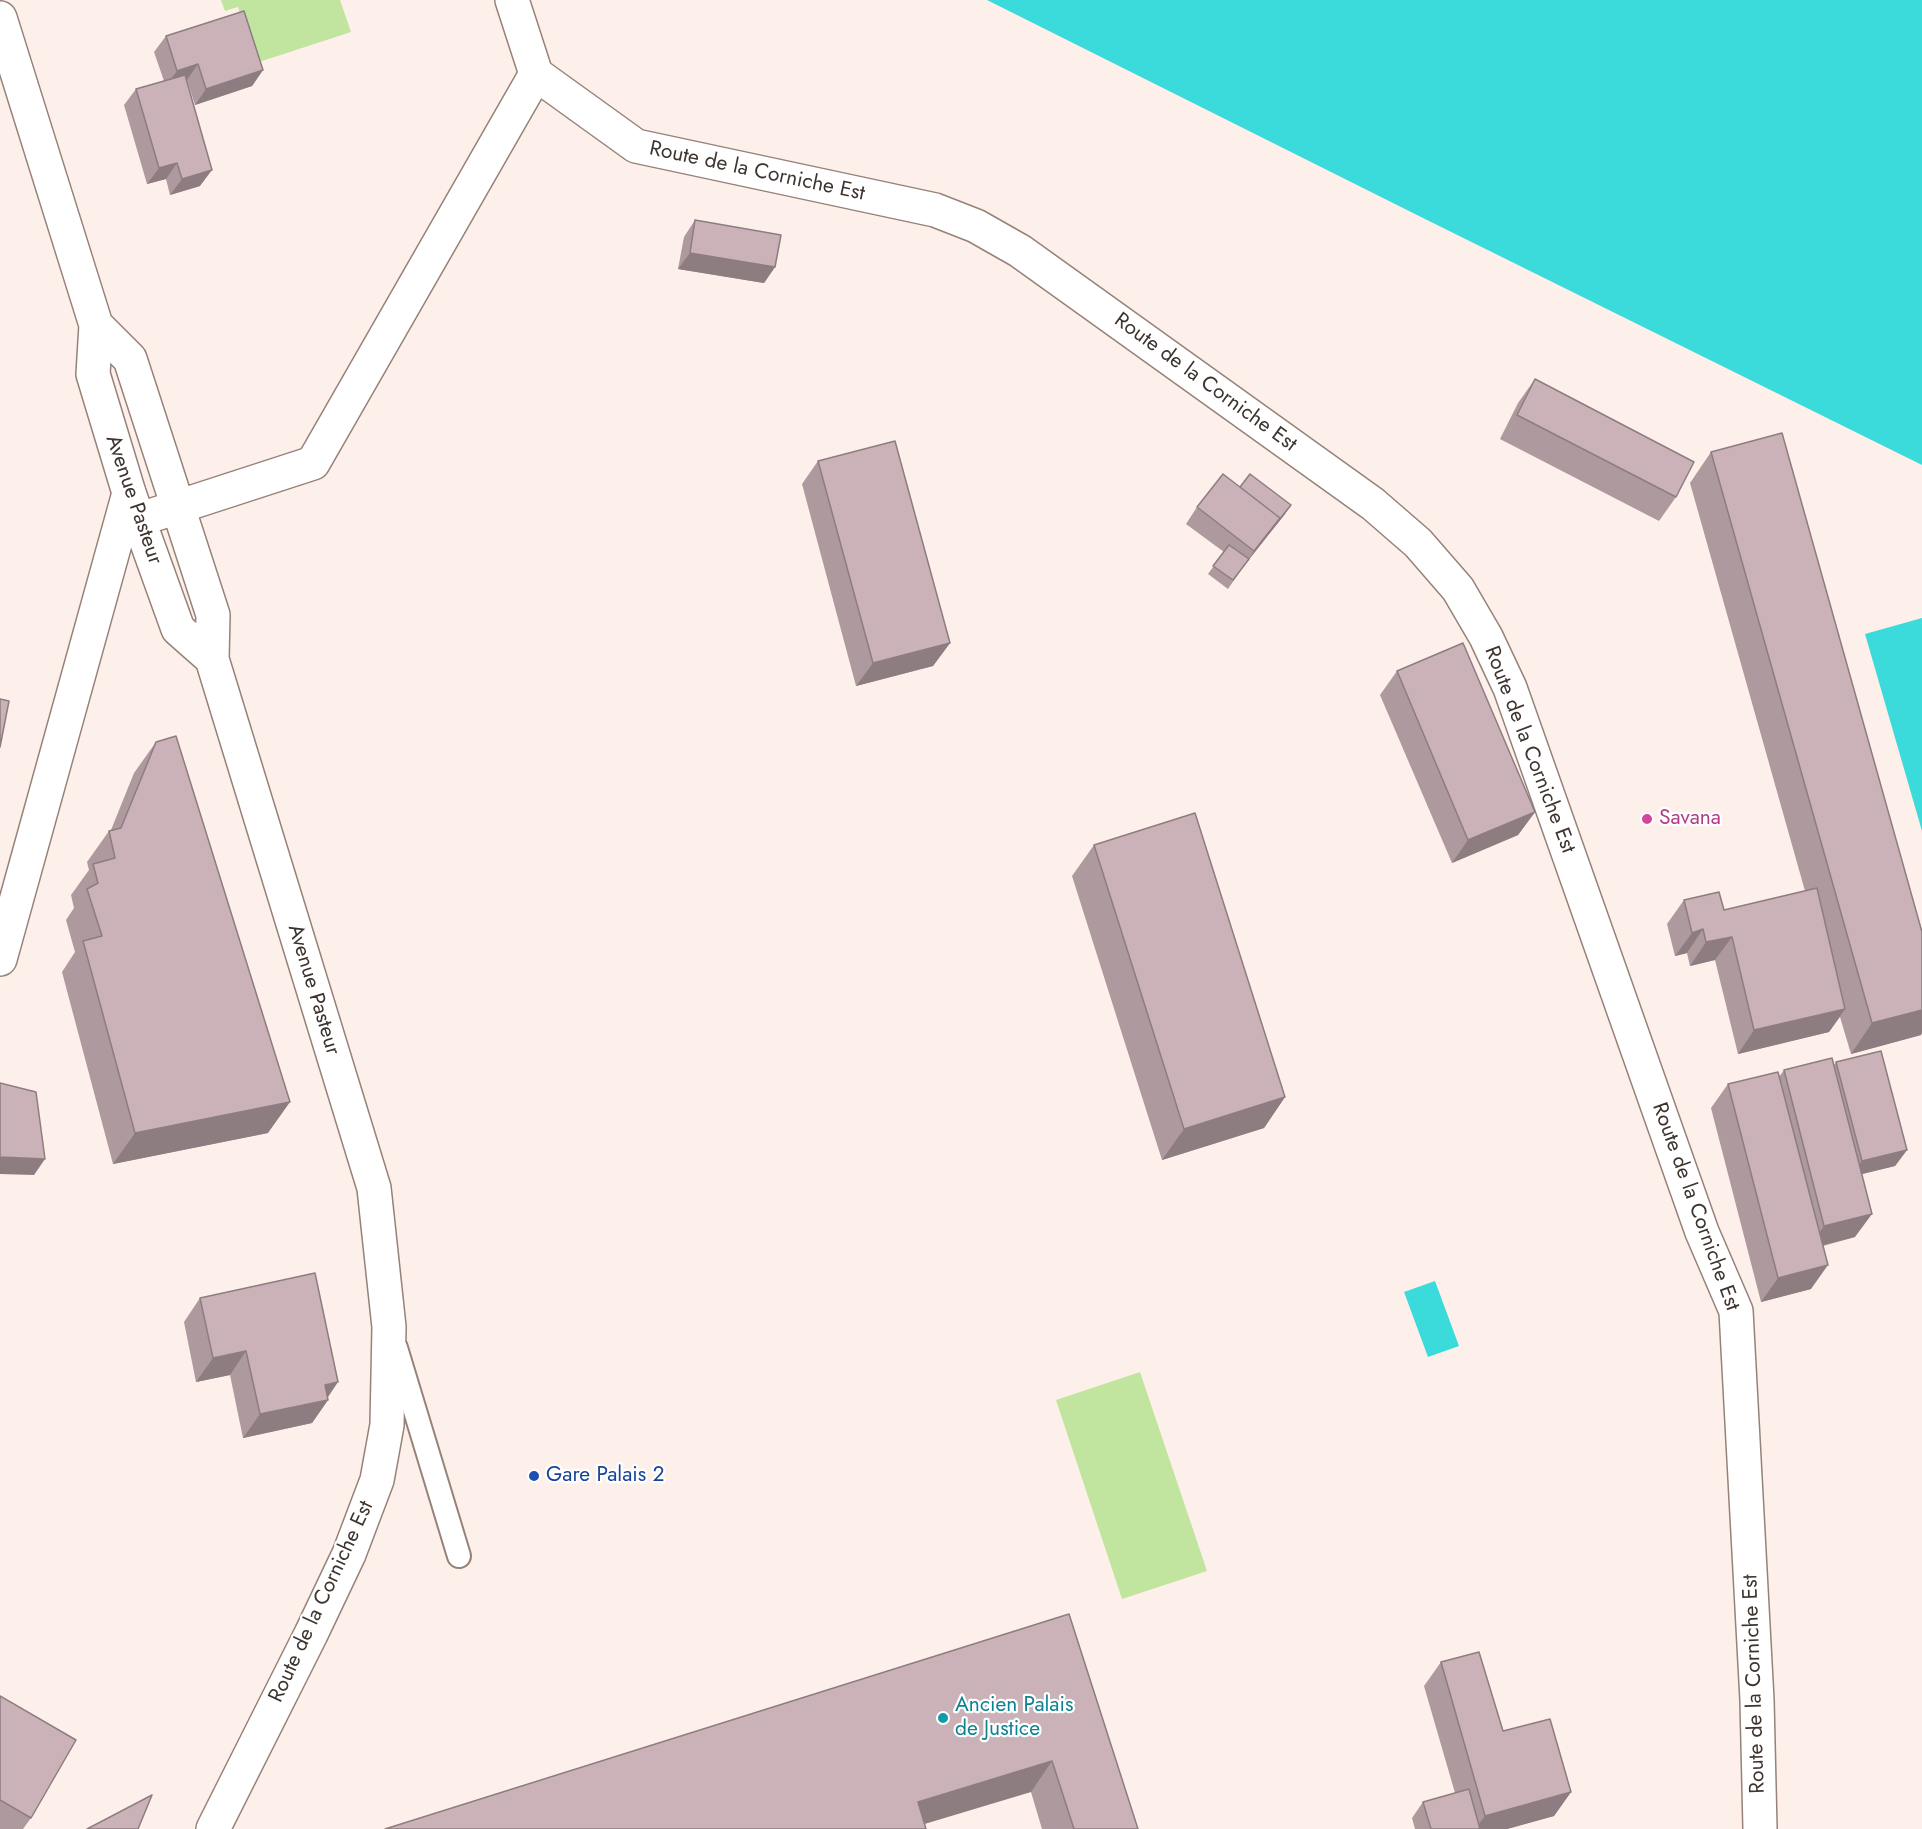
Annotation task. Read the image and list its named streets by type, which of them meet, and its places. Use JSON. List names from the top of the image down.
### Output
{
  "streets": {
    "street": ["Route de la Corniche Est", "Avenue Pasteur"]
  },
  "crossings": [
    ["Route de la Corniche Est", "Avenue Pasteur"]
  ],
  "places": ["Savana", "Gare Palais 2", "Ancien Palais de Justice"]
}
